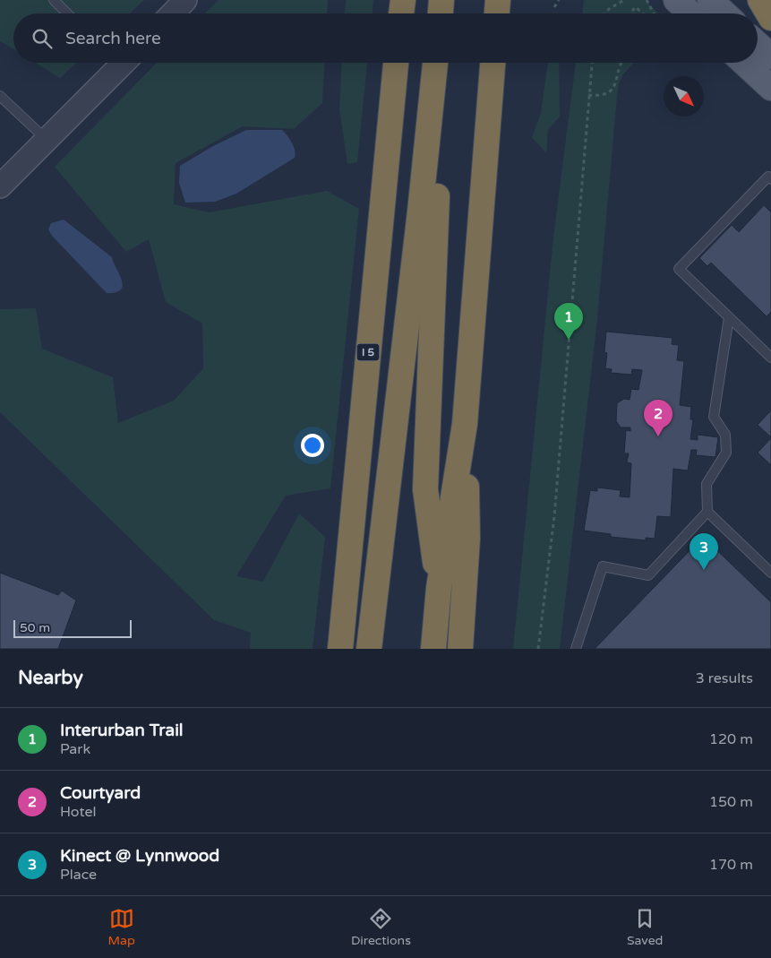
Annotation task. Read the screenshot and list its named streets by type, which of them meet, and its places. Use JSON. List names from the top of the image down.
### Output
{
  "streets": {
    "highway": ["I 5"]
  },
  "scale_bar": "50 m",
  "north": "bottom right",
  "page": {
    "search": "Search here",
    "pins": ["1", "2", "3"],
    "scale": "50 m",
    "heading": ["Nearby", "3 results"],
    "list": [
      {
        "mark": "1",
        "name": "Interurban Trail",
        "note": "Park",
        "value": "120 m"
      },
      {
        "mark": "2",
        "name": "Courtyard",
        "note": "Hotel",
        "value": "150 m"
      },
      {
        "mark": "3",
        "name": "Kinect @ Lynnwood",
        "note": "Place",
        "value": "170 m"
      }
    ],
    "nav": ["Map", "Directions", "Saved"]
  }
}
